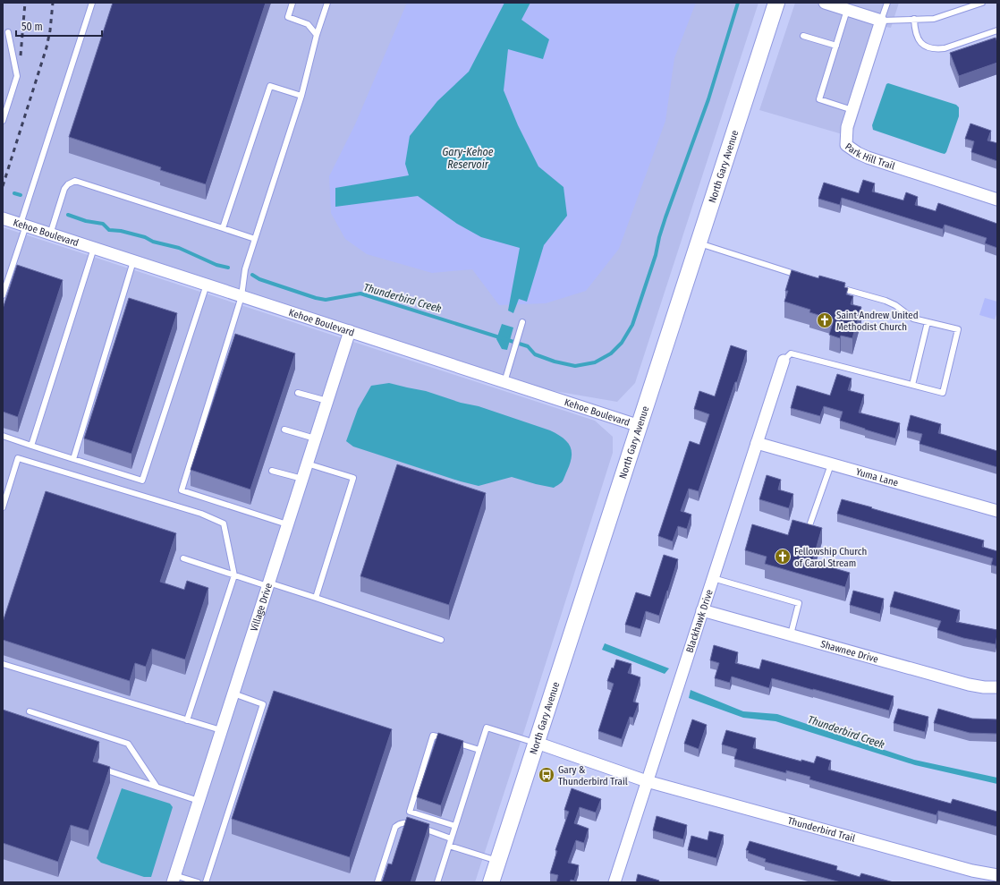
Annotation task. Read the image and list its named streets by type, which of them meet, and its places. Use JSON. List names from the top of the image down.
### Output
{
  "streets": {
    "street": [
      "Park Hill Trail",
      "North Gary Avenue",
      "Kehoe Boulevard",
      "Yuma Lane",
      "Village Drive",
      "Blackhawk Drive",
      "Shawnee Drive",
      "Thunderbird Trail"
    ]
  },
  "crossings": [
    ["North Gary Avenue", "Kehoe Boulevard"],
    ["North Gary Avenue", "Thunderbird Trail"],
    ["Kehoe Boulevard", "Village Drive"],
    ["Yuma Lane", "Blackhawk Drive"],
    ["Blackhawk Drive", "Shawnee Drive"],
    ["Blackhawk Drive", "Thunderbird Trail"]
  ],
  "water": ["Gary-Kehoe Reservoir", "Thunderbird Creek"],
  "places": {
    "church": ["Saint Andrew United Methodist Church", "Fellowship Church of Carol Stream"],
    "bus stop": ["Gary & Thunderbird Trail"]
  },
  "scale_bar": "50 m"
}
